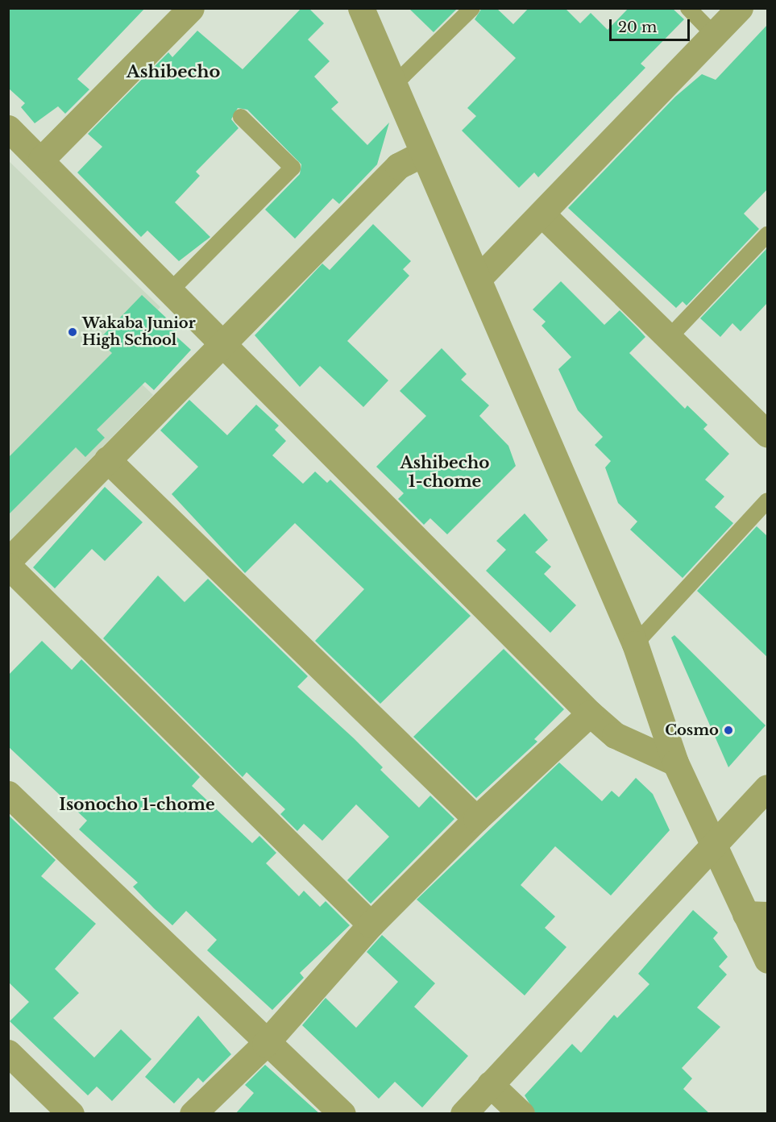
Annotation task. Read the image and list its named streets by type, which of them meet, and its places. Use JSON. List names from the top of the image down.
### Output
{
  "districts": ["Ashibecho", "Ashibecho 1-chome", "Isonocho 1-chome"],
  "places": ["Wakaba Junior High School", "Cosmo"],
  "scale_bar": "20 m"
}
